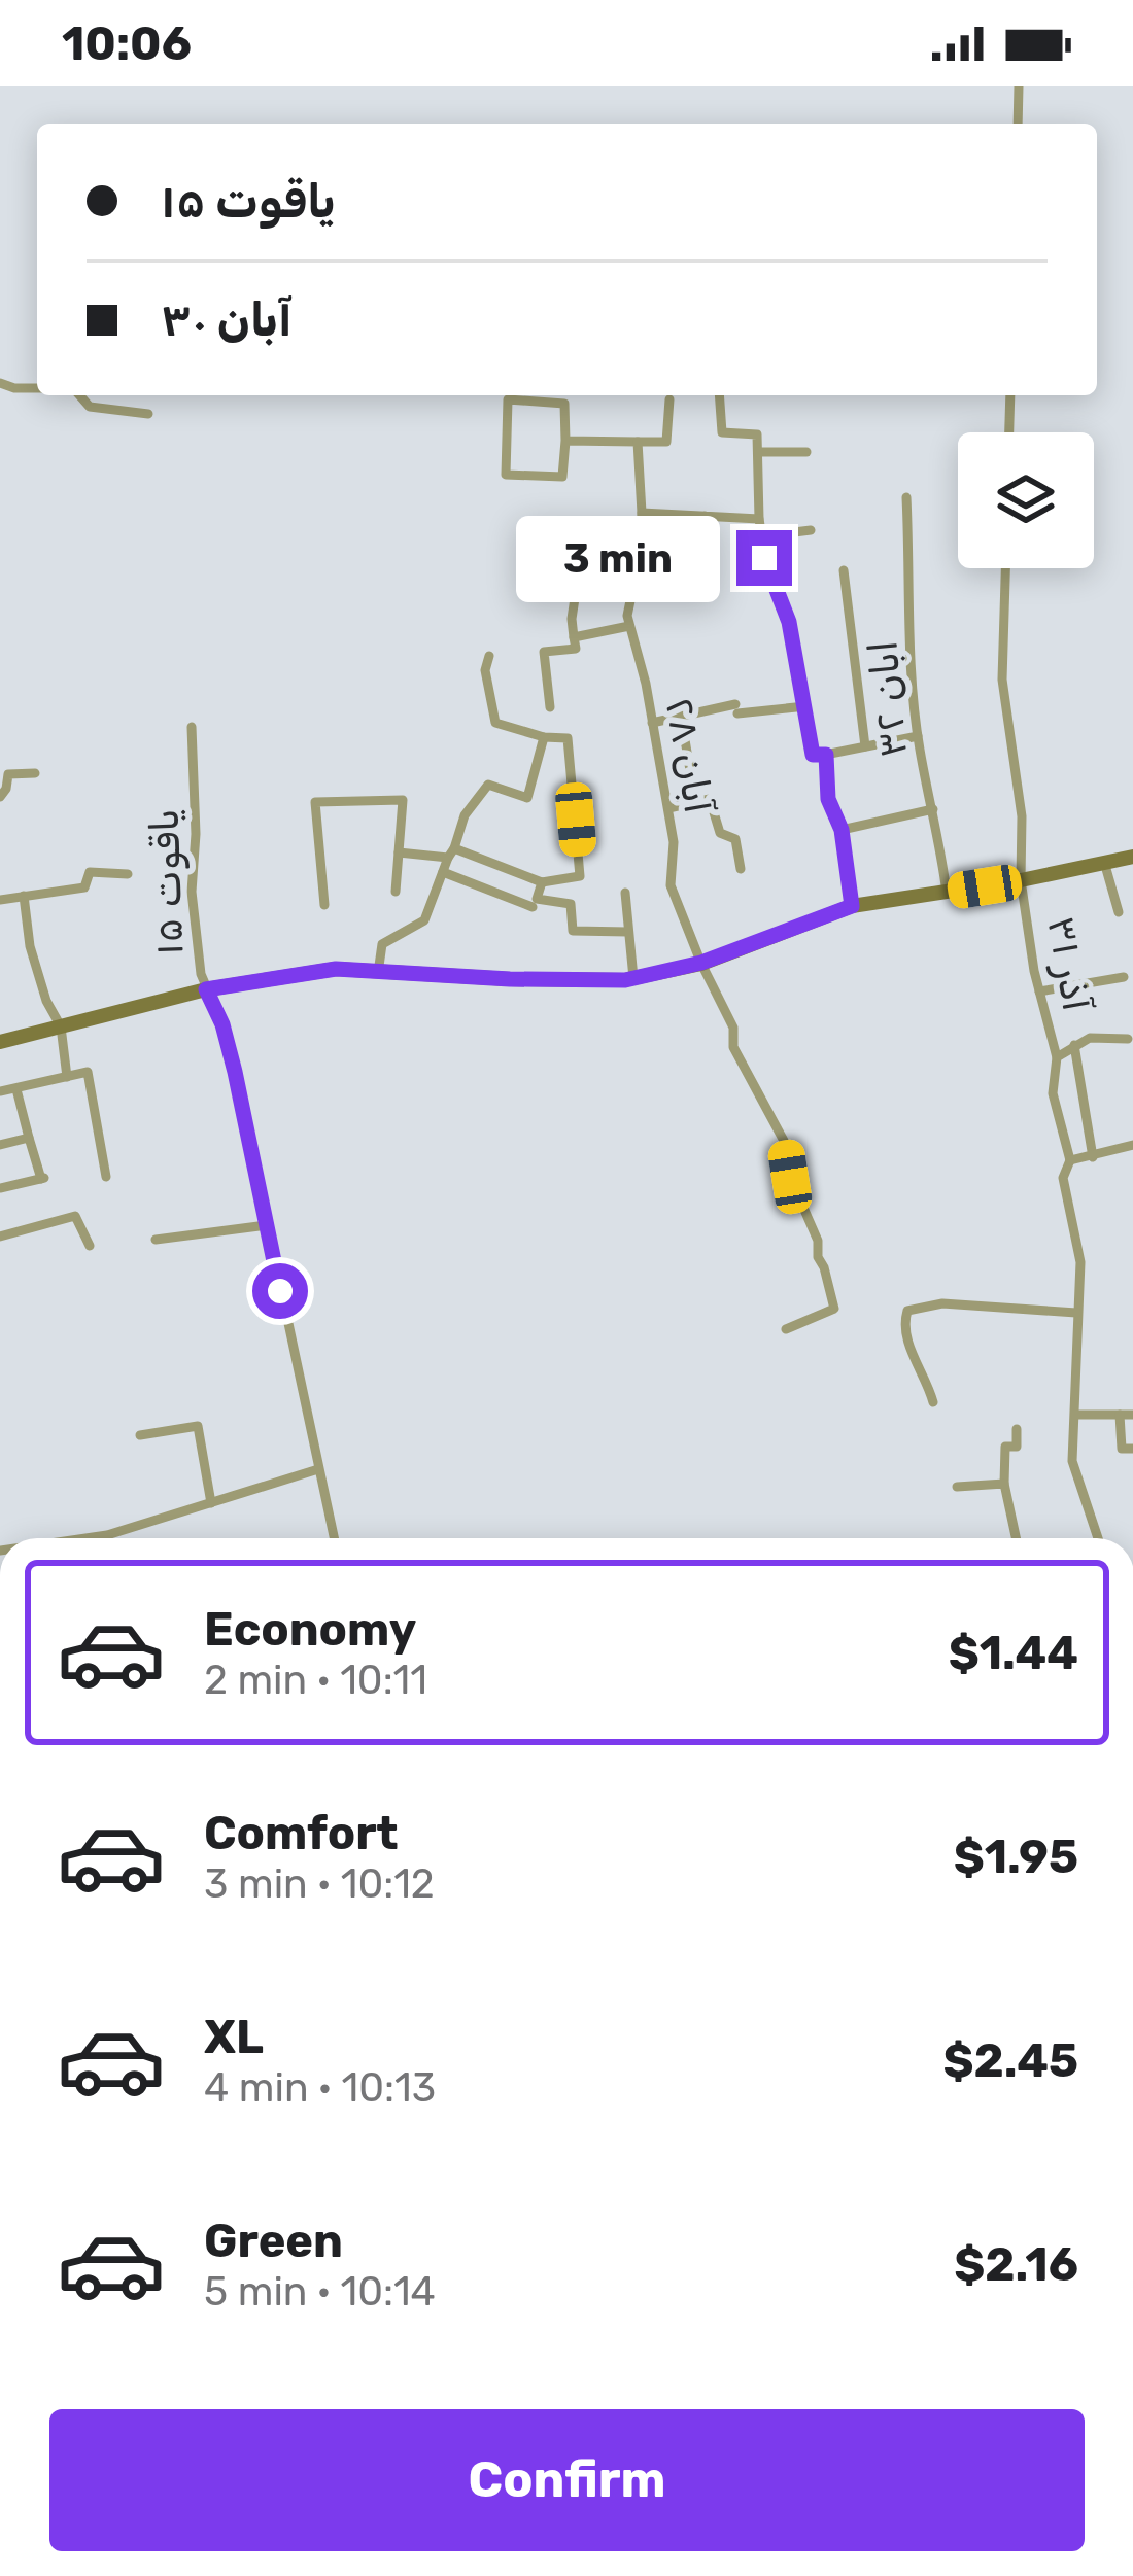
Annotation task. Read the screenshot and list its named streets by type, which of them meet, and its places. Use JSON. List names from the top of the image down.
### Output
{
  "streets": {
    "street": [
      "ابان ۳۲",
      "آبان ۲۸",
      "یاقوت ۱۵",
      "آذر ۳۱"
    ]
  },
  "page": {
    "status": "10:06",
    "banner": ["یاقوت ۱۵", "آبان ۳۰"],
    "bubble": "3 min",
    "list": [
      {
        "name": "Economy",
        "note": "2 min · 10:11",
        "value": "$1.44"
      },
      {
        "name": "Comfort",
        "note": "3 min · 10:12",
        "value": "$1.95"
      },
      {
        "name": "XL",
        "note": "4 min · 10:13",
        "value": "$2.45"
      },
      {
        "name": "Green",
        "note": "5 min · 10:14",
        "value": "$2.16"
      }
    ],
    "buttons": "Confirm"
  }
}
